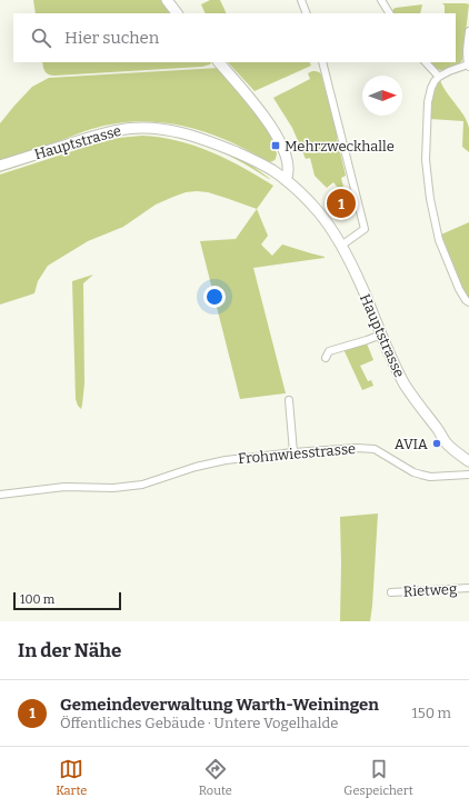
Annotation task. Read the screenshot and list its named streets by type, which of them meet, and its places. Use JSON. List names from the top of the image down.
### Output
{
  "streets": {
    "main road": ["Hauptstrasse"],
    "street": ["Frohnwiesstrasse", "Rietweg"]
  },
  "places": {
    "transit": ["Mehrzweckhalle"],
    "other": ["AVIA"]
  },
  "scale_bar": "100 m",
  "north": "right",
  "page": {
    "search": "Hier suchen",
    "pins": "1",
    "scale": "100 m",
    "heading": "In der Nähe",
    "list": [
      {
        "mark": "1",
        "name": "Gemeindeverwaltung Warth-Weiningen",
        "note": "Öffentliches Gebäude · Untere Vogelhalde",
        "value": "150 m"
      }
    ],
    "nav": ["Karte", "Route", "Gespeichert"]
  }
}
